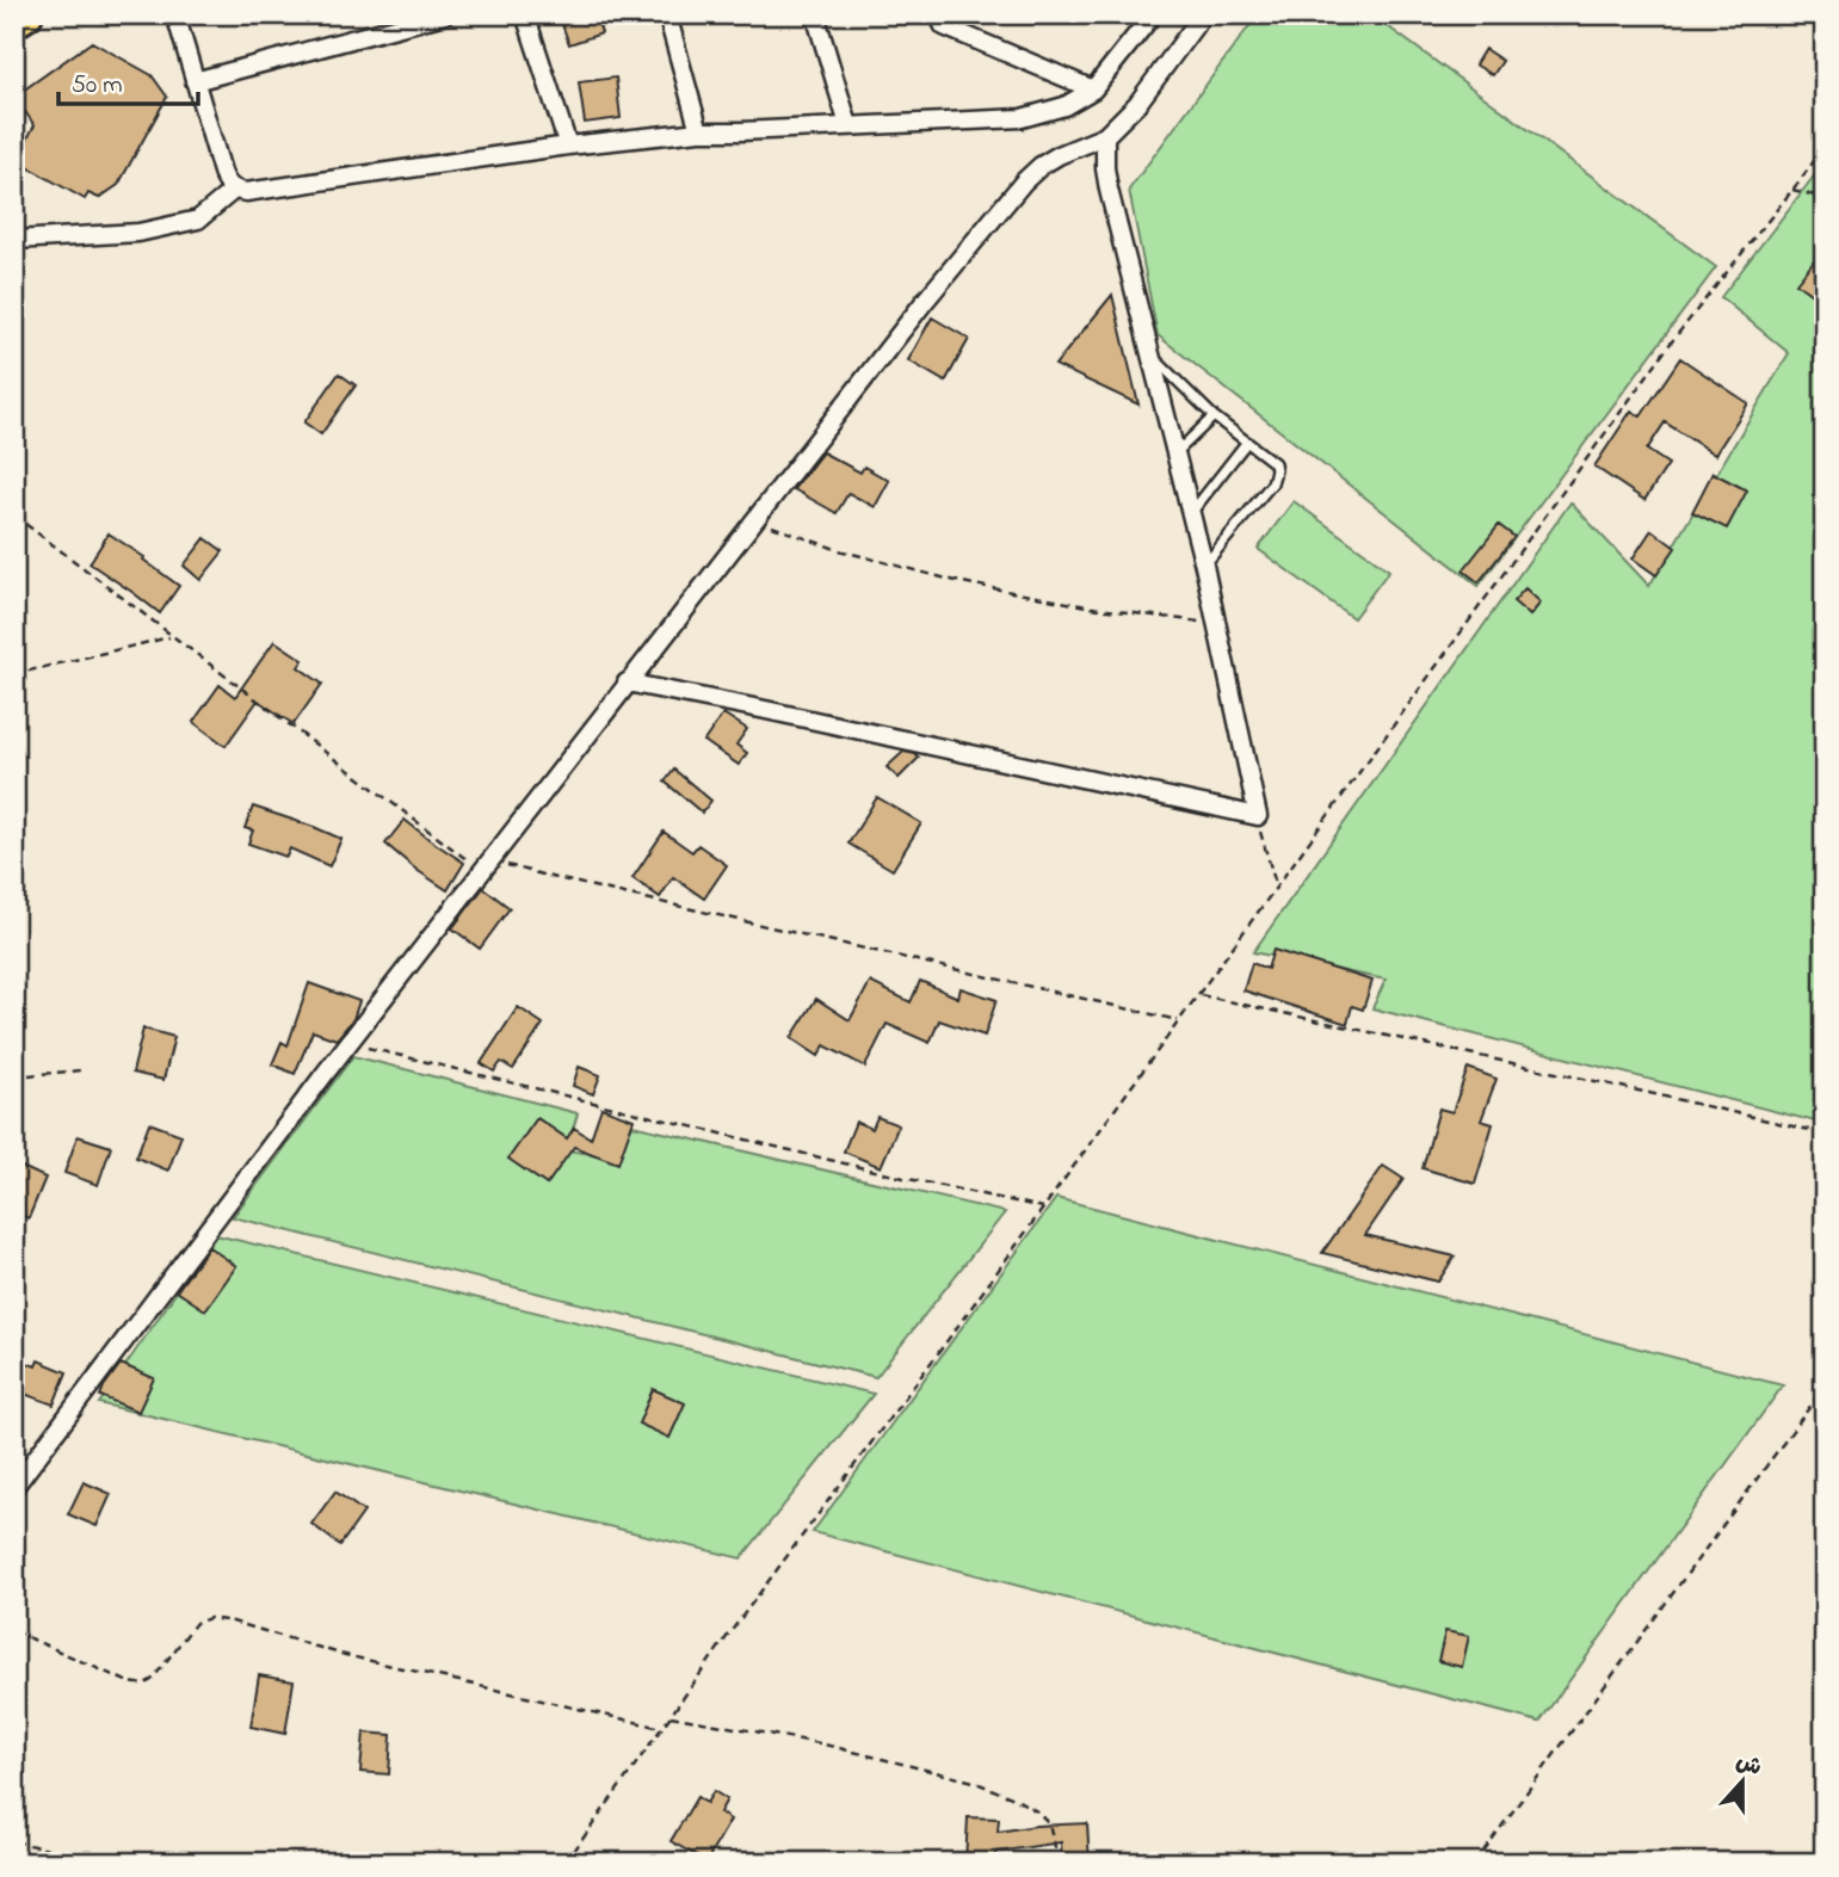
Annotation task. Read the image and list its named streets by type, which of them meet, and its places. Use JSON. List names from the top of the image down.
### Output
{
  "scale_bar": "50 m",
  "north": "top"
}
